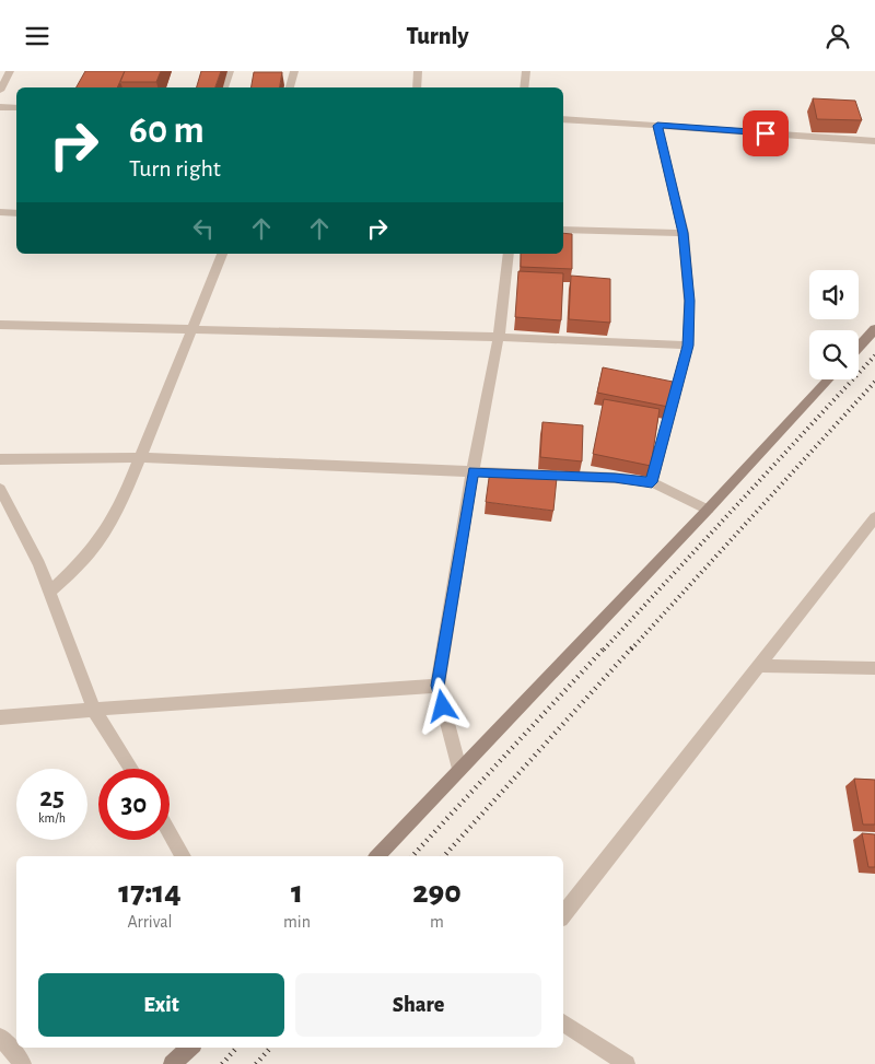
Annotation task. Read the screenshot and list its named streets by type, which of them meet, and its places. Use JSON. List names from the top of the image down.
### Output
{
  "page": {
    "header": "Turnly",
    "turn": ["60 m", "Turn right"],
    "speed": "25 km/h",
    "limit": "30",
    "eta": [
      "17:14",
      "Arrival",
      "1",
      "min",
      "290",
      "m"
    ],
    "buttons": ["Exit", "Share"]
  }
}
